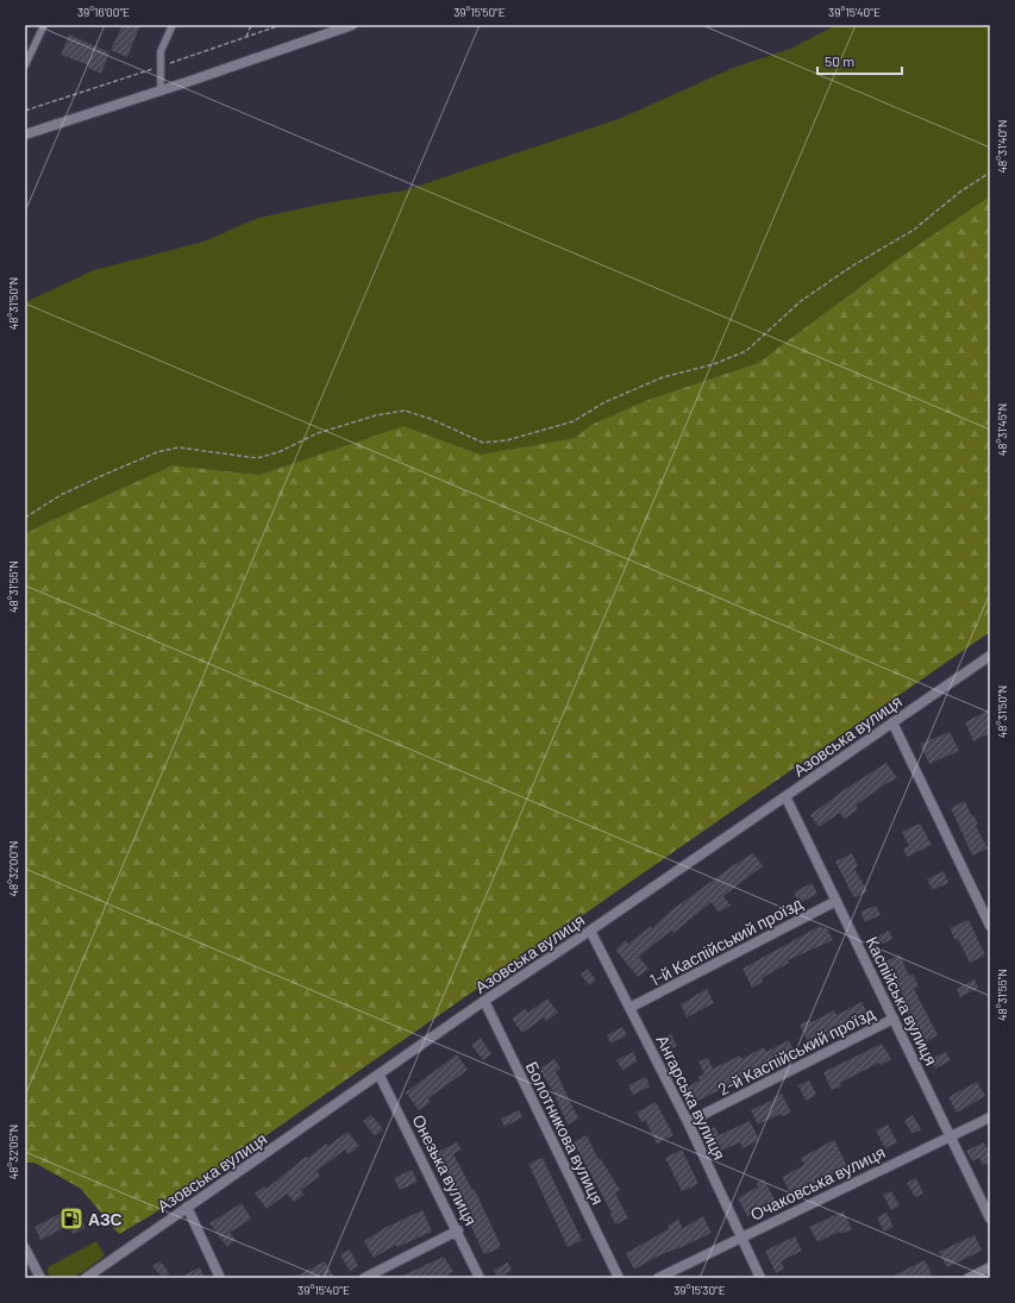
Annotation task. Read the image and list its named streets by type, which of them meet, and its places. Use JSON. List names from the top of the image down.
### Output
{
  "streets": {
    "street": [
      "Азовська вулиця",
      "1-й Каспійський проїзд",
      "Каспійська вулиця",
      "2-й Каспійський проїзд",
      "Ангарська вулиця",
      "Болотникова вулиця",
      "Онезька вулиця",
      "Очаковська вулиця"
    ]
  },
  "crossings": [
    ["Азовська вулиця", "Каспійська вулиця"],
    ["Азовська вулиця", "Ангарська вулиця"],
    ["Азовська вулиця", "Болотникова вулиця"],
    ["Азовська вулиця", "Онезька вулиця"],
    ["1-й Каспійський проїзд", "Каспійська вулиця"],
    ["1-й Каспійський проїзд", "Ангарська вулиця"],
    ["Каспійська вулиця", "2-й Каспійський проїзд"],
    ["Каспійська вулиця", "Очаковська вулиця"],
    ["2-й Каспійський проїзд", "Ангарська вулиця"],
    ["Ангарська вулиця", "Очаковська вулиця"]
  ],
  "places": {
    "fuel station": ["АЗС"]
  },
  "scale_bar": "50 m",
  "coordinates": [
    "39°16'00\"E",
    "39°15'50\"E",
    "39°15'40\"E",
    "48°31'40\"N",
    "48°31'50\"N",
    "48°31'45\"N",
    "48°31'55\"N",
    "48°32'00\"N",
    "48°32'05\"N",
    "39°15'30\"E"
  ]
}
